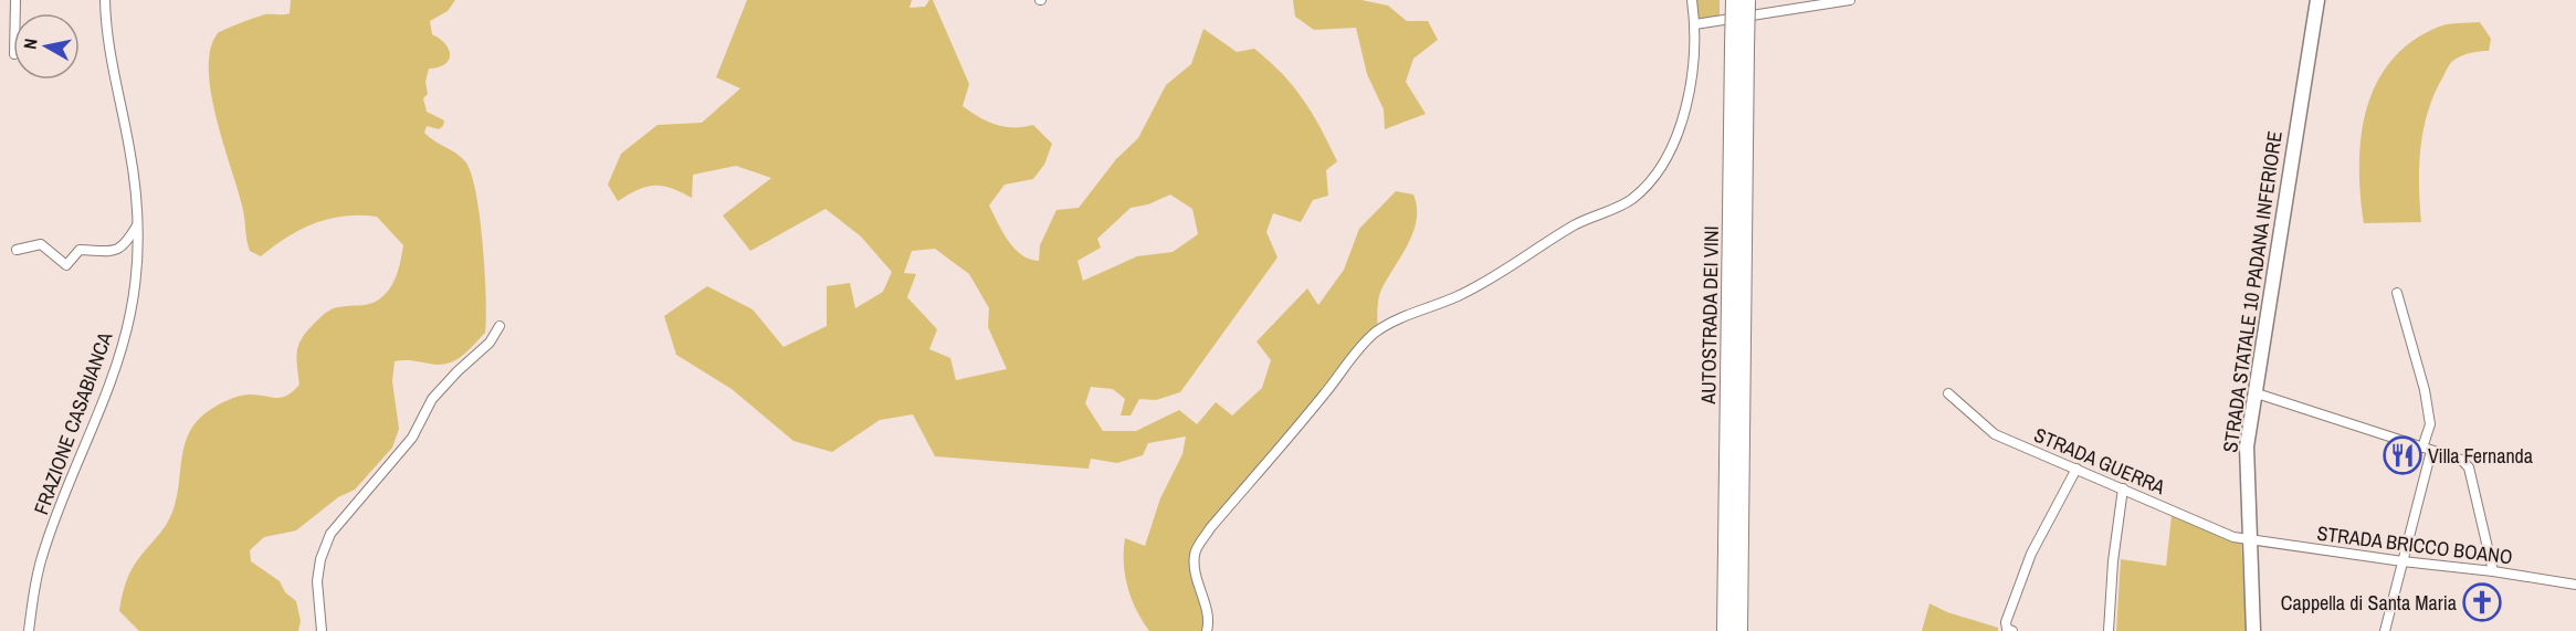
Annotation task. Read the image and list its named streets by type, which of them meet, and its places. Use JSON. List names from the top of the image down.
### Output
{
  "streets": {
    "highway": ["AUTOSTRADA DEI VINI"],
    "main road": ["STRADA STATALE 10 PADANA INFERIORE"],
    "street": ["FRAZIONE CASABIANCA", "STRADA GUERRA", "STRADA BRICCO BOANO"]
  },
  "crossings": [
    ["STRADA STATALE 10 PADANA INFERIORE", "STRADA GUERRA"],
    ["STRADA STATALE 10 PADANA INFERIORE", "STRADA BRICCO BOANO"],
    ["STRADA GUERRA", "STRADA BRICCO BOANO"]
  ],
  "places": {
    "restaurant": ["Villa Fernanda"],
    "church": ["Cappella di Santa Maria"]
  },
  "north": "left"
}
